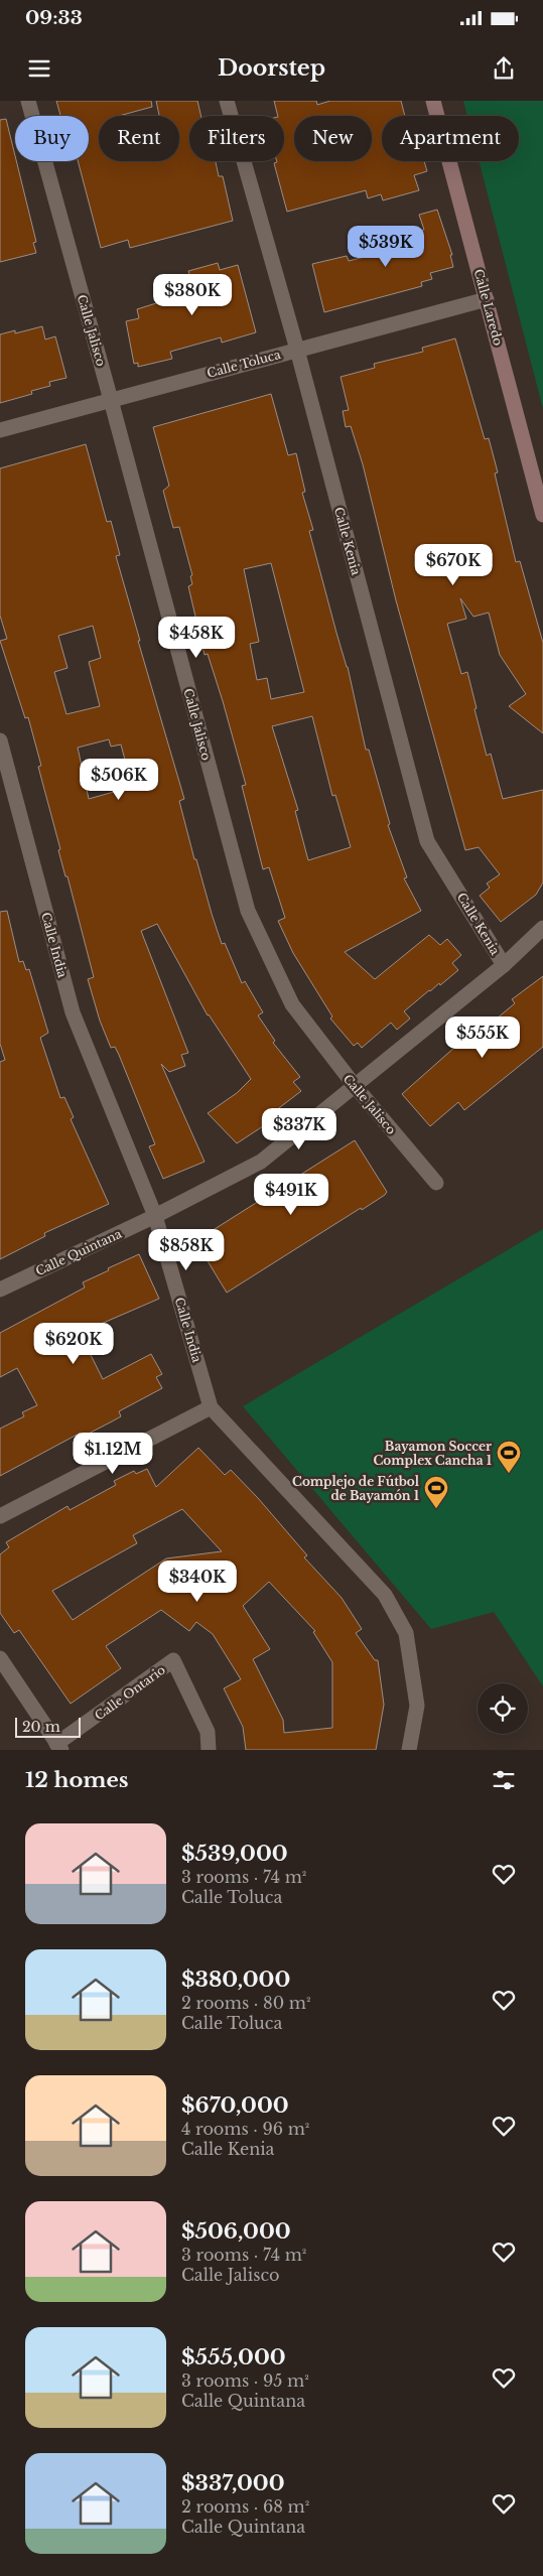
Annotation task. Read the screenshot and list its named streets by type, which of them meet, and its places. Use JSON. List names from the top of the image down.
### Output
{
  "streets": {
    "main road": ["Calle Laredo"],
    "street": [
      "Calle Jalisco",
      "Calle Toluca",
      "Calle Kenia",
      "Calle India",
      "Calle Quintana",
      "Calle Ontario"
    ]
  },
  "crossings": [
    ["Calle Laredo", "Calle Toluca"],
    ["Calle Jalisco", "Calle Toluca"],
    ["Calle Jalisco", "Calle Quintana"],
    ["Calle Toluca", "Calle Kenia"],
    ["Calle Kenia", "Calle Quintana"],
    ["Calle India", "Calle Quintana"]
  ],
  "places": {
    "sports": ["Bayamon Soccer Complex Cancha 1", "Complejo de Fútbol de Bayamón 1"]
  },
  "scale_bar": "20 m",
  "page": {
    "status": "09:33",
    "header": "Doorstep",
    "chip": [
      "Buy",
      "Rent",
      "Filters",
      "New",
      "Apartment"
    ],
    "price": [
      "$539K",
      "$380K",
      "$670K",
      "$458K",
      "$506K",
      "$555K",
      "$337K",
      "$491K",
      "$858K",
      "$620K",
      "$1.12M",
      "$340K"
    ],
    "scale": "20 m",
    "heading": "12 homes",
    "list": [
      {
        "name": "$539,000",
        "note": "3 rooms · 74 m² · Calle Toluca"
      },
      {
        "name": "$380,000",
        "note": "2 rooms · 80 m² · Calle Toluca"
      },
      {
        "name": "$670,000",
        "note": "4 rooms · 96 m² · Calle Kenia"
      },
      {
        "name": "$506,000",
        "note": "3 rooms · 74 m² · Calle Jalisco"
      },
      {
        "name": "$555,000",
        "note": "3 rooms · 95 m² · Calle Quintana"
      },
      {
        "name": "$337,000",
        "note": "2 rooms · 68 m² · Calle Quintana"
      }
    ]
  }
}
